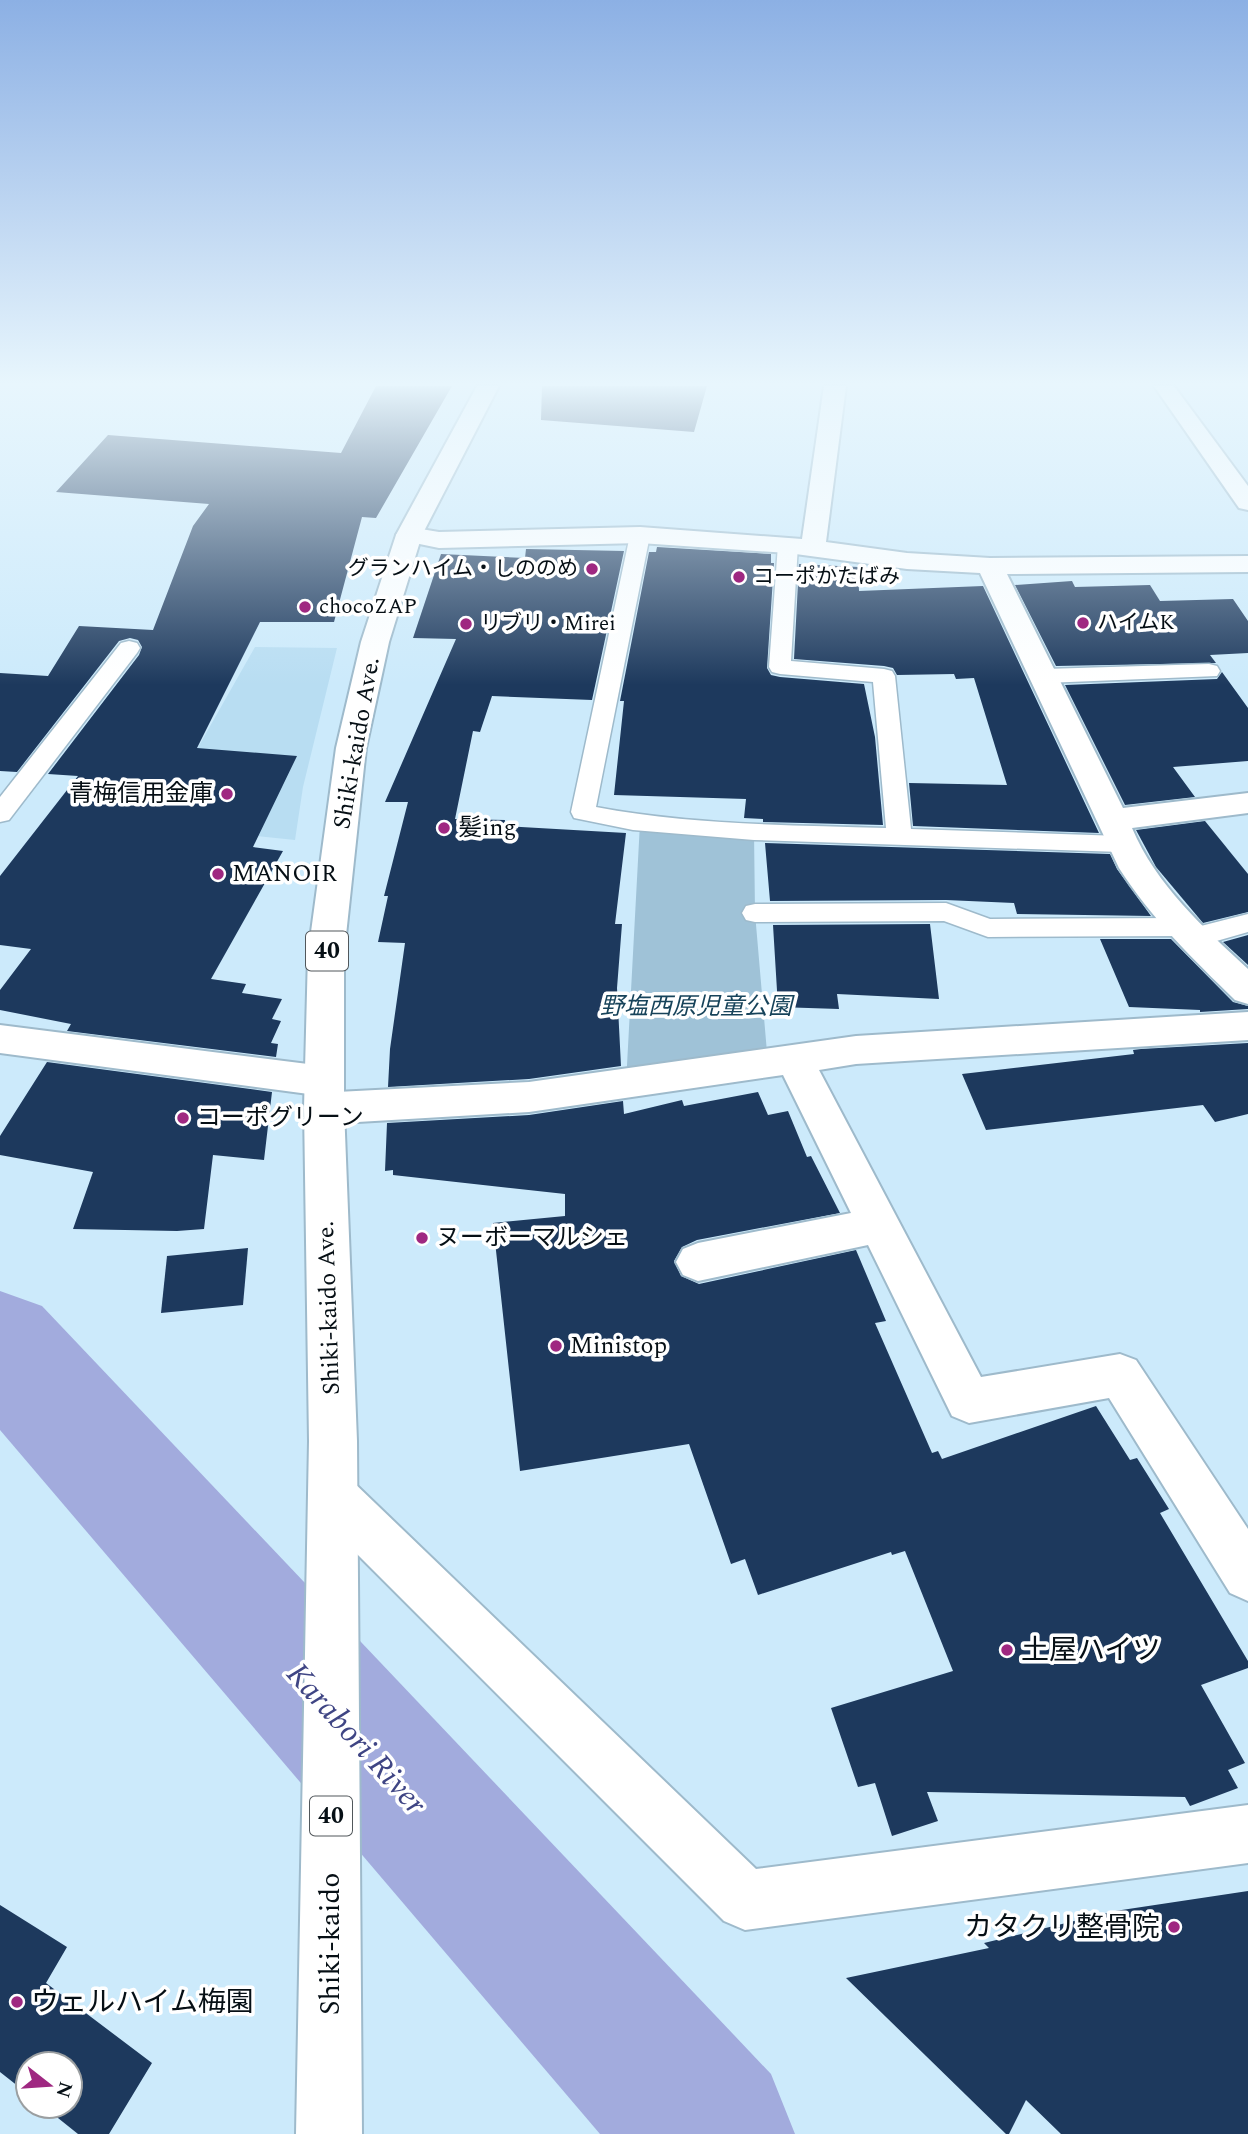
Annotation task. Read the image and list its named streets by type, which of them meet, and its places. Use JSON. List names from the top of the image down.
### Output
{
  "streets": {
    "street": ["Shiki-kaido Ave.", "40", "Shiki-kaido"]
  },
  "crossings": [
    ["Shiki-kaido Ave.", "Shiki-kaido"]
  ],
  "water": ["Karabori River"],
  "parks": ["野塩西原児童公園"],
  "places": [
    "グランハイム・しののめ",
    "コーポかたばみ",
    "chocoZAP",
    "ハイムK",
    "リブリ・Mirei",
    "青梅信用金庫",
    "髪ing",
    "MANOIR",
    "コーポグリーン",
    "ヌーボーマルシェ",
    "Ministop",
    "土屋ハイツ",
    "カタクリ整骨院",
    "ウェルハイム梅園"
  ],
  "north": "right"
}
